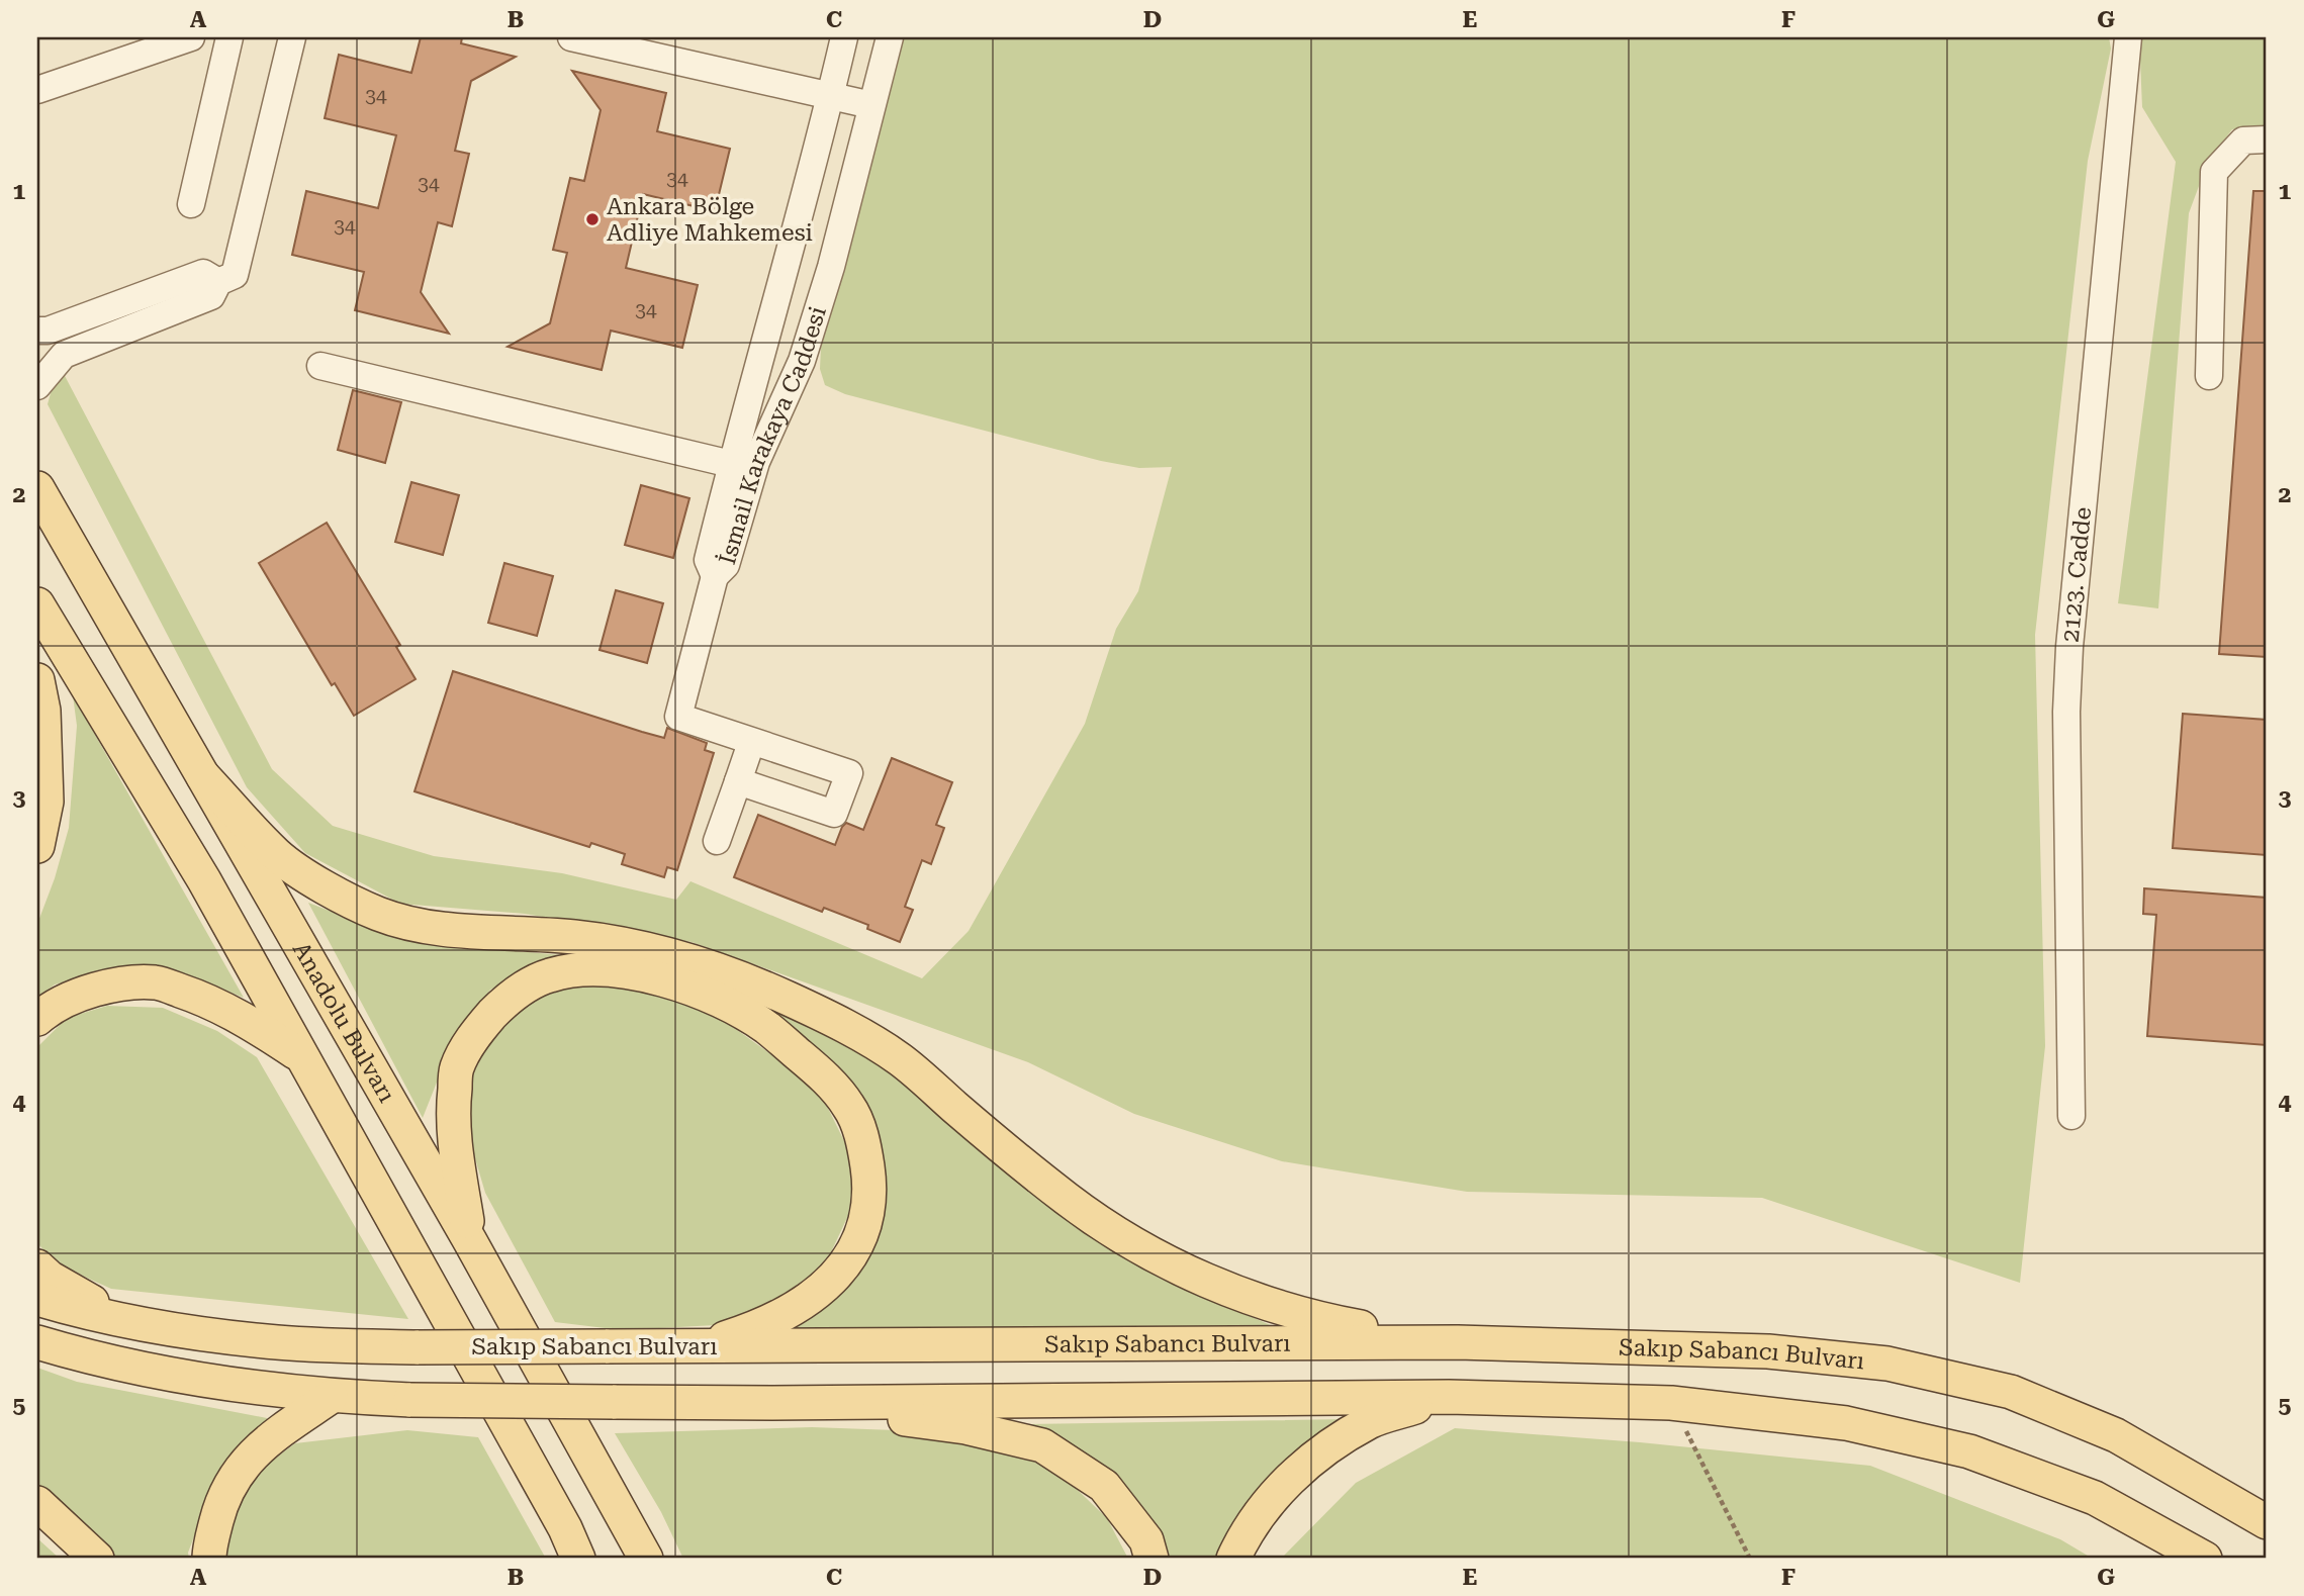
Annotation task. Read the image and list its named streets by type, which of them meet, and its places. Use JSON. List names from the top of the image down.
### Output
{
  "streets": {
    "main road": ["Anadolu Bulvarı", "Sakıp Sabancı Bulvarı"],
    "street": ["İsmail Karakaya Caddesi", "2123. Cadde"]
  },
  "places": ["Ankara Bölge Adliye Mahkemesi"],
  "house_numbers": [
    "34",
    "34",
    "34",
    "34",
    "34"
  ],
  "grid": {
    "columns": [
      "A",
      "B",
      "C",
      "D",
      "E",
      "F",
      "G"
    ],
    "rows": [
      "1",
      "2",
      "3",
      "4",
      "5"
    ]
  }
}
